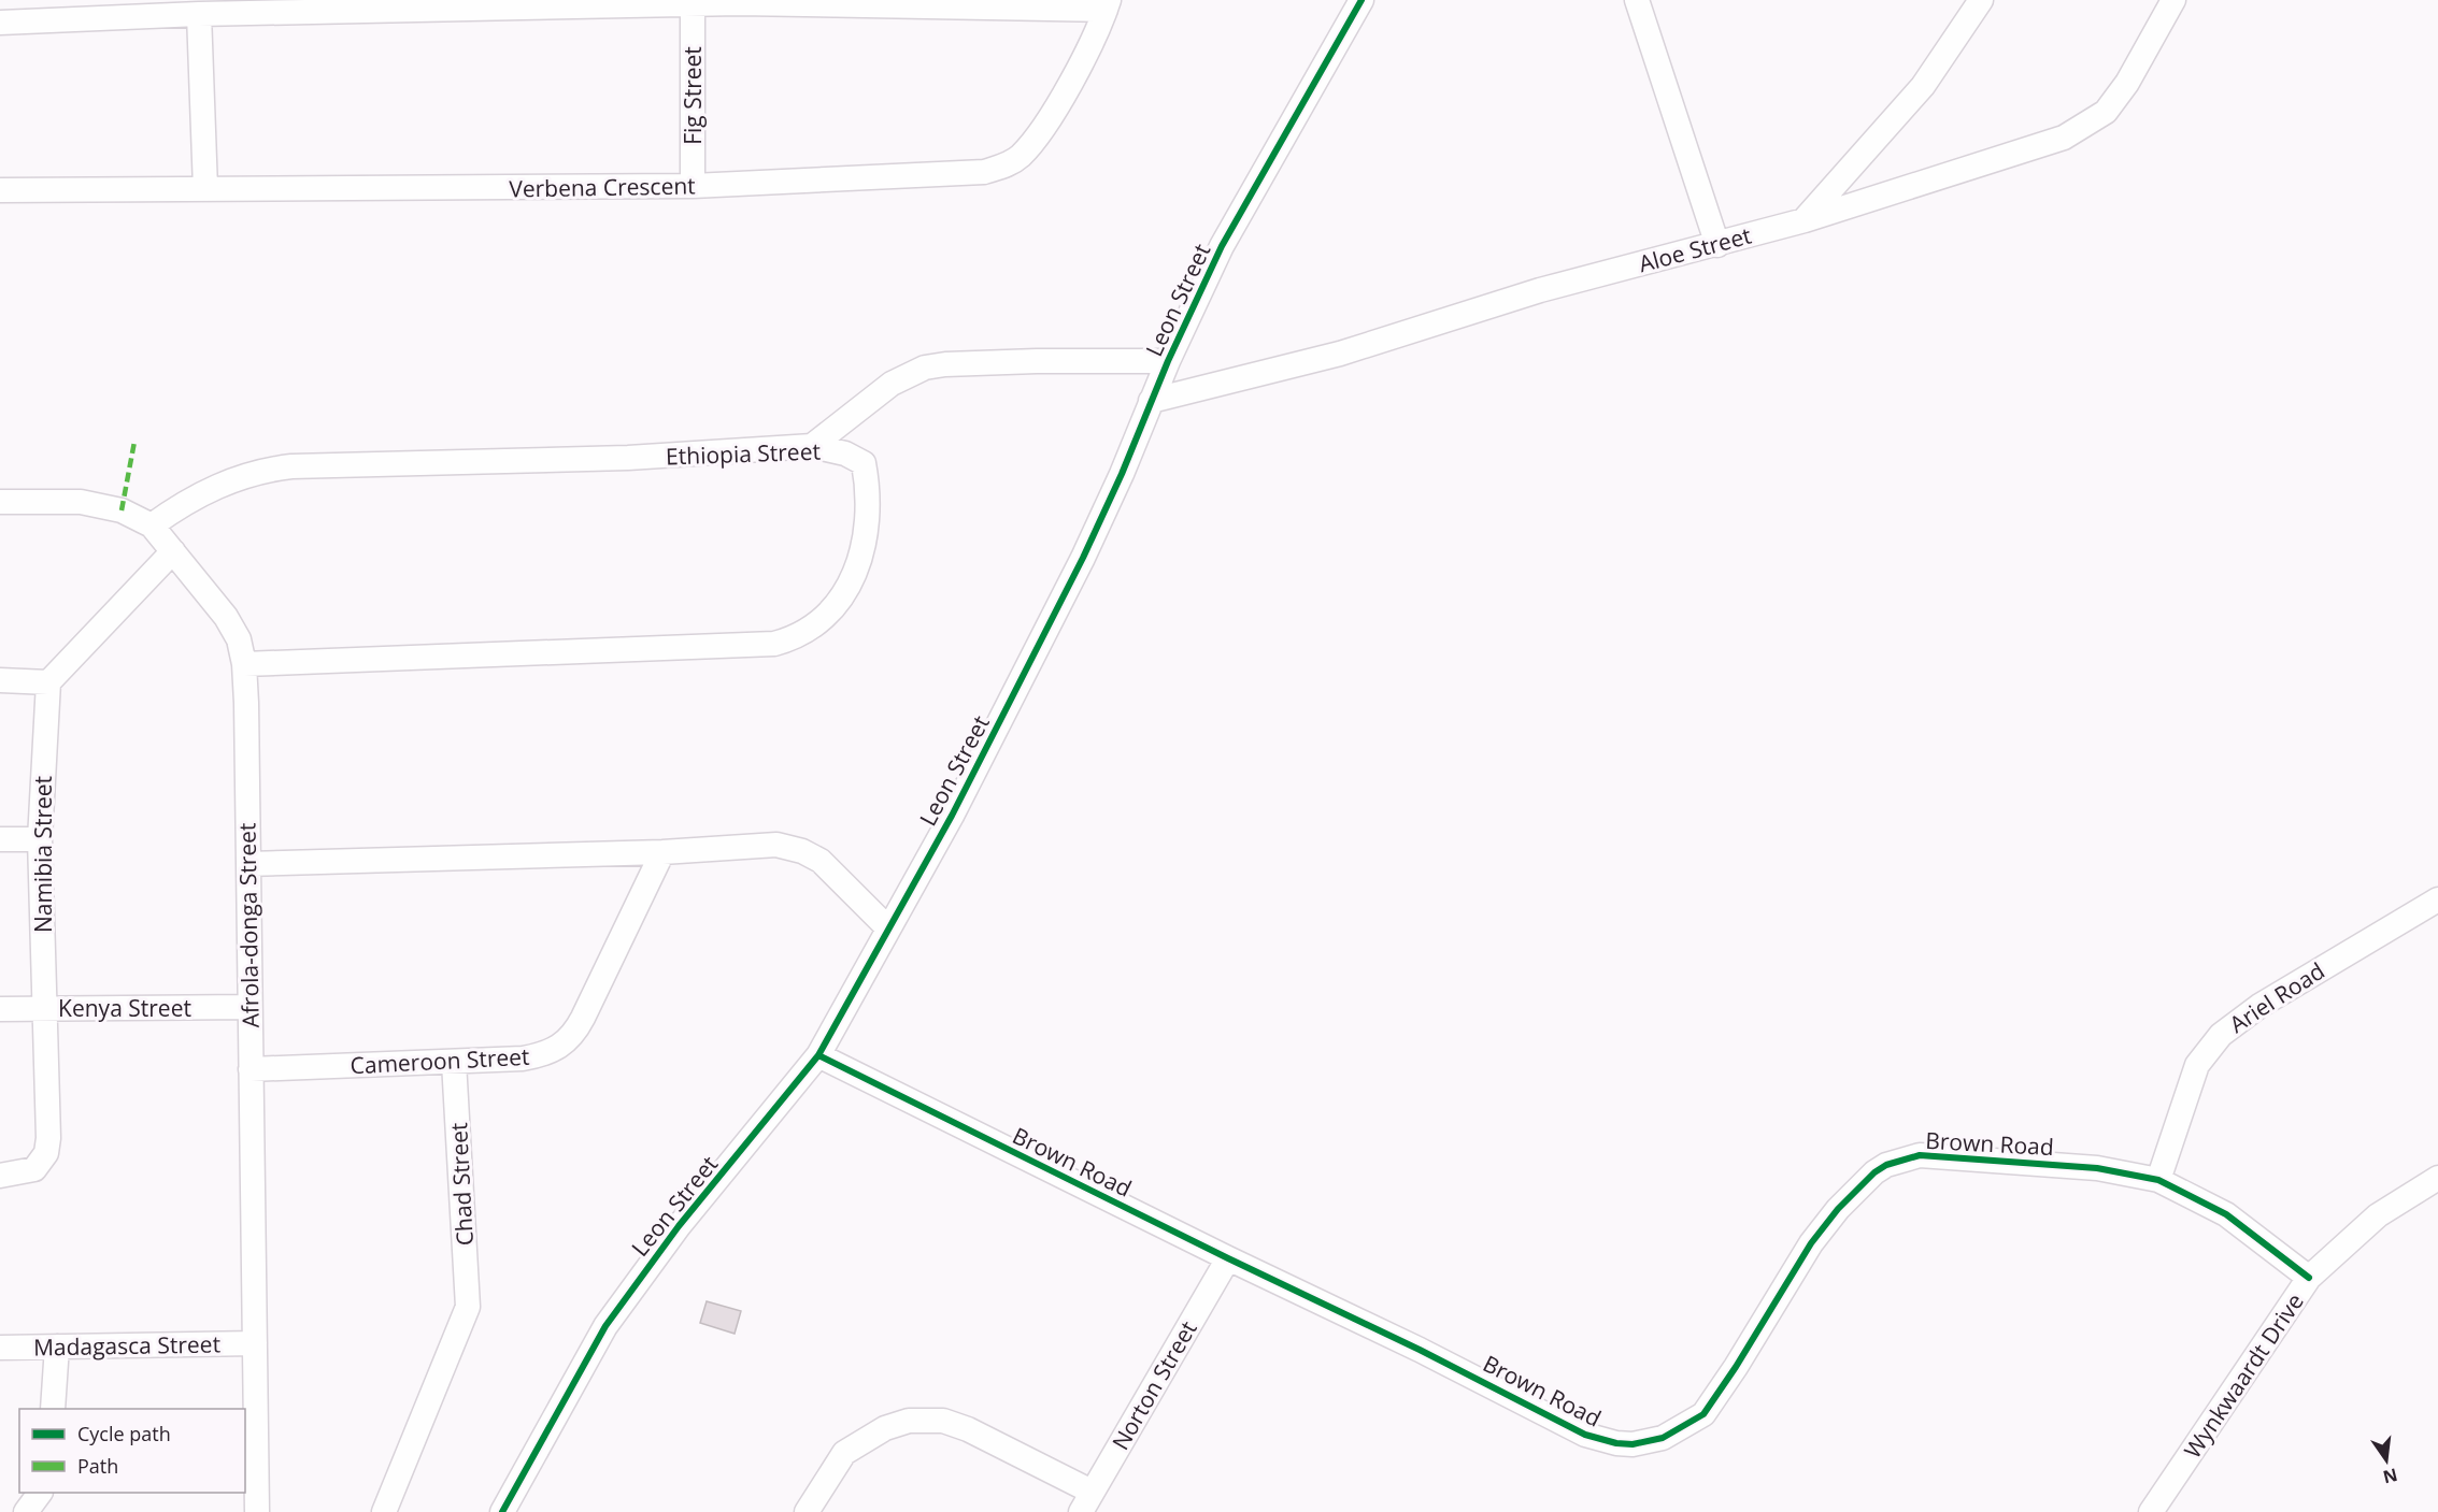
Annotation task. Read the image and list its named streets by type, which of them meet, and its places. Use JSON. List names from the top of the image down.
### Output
{
  "streets": {
    "street": [
      "Fig Street",
      "Verbena Crescent",
      "Aloe Street",
      "Leon Street",
      "Ethiopia Street",
      "Namibia Street",
      "Afrola-donga Street",
      "Ariel Road",
      "Kenya Street",
      "Cameroon Street",
      "Brown Road",
      "Chad Street",
      "Madagasca Street",
      "Wynkwaardt Drive",
      "Norton Street"
    ]
  },
  "crossings": [
    ["Fig Street", "Verbena Crescent"],
    ["Aloe Street", "Leon Street"],
    ["Leon Street", "Brown Road"],
    ["Ethiopia Street", "Afrola-donga Street"],
    ["Namibia Street", "Kenya Street"],
    ["Afrola-donga Street", "Kenya Street"],
    ["Afrola-donga Street", "Cameroon Street"],
    ["Afrola-donga Street", "Madagasca Street"],
    ["Ariel Road", "Brown Road"],
    ["Cameroon Street", "Chad Street"],
    ["Brown Road", "Wynkwaardt Drive"],
    ["Brown Road", "Norton Street"]
  ],
  "legend": ["Cycle path", "Path"],
  "north": "bottom"
}
